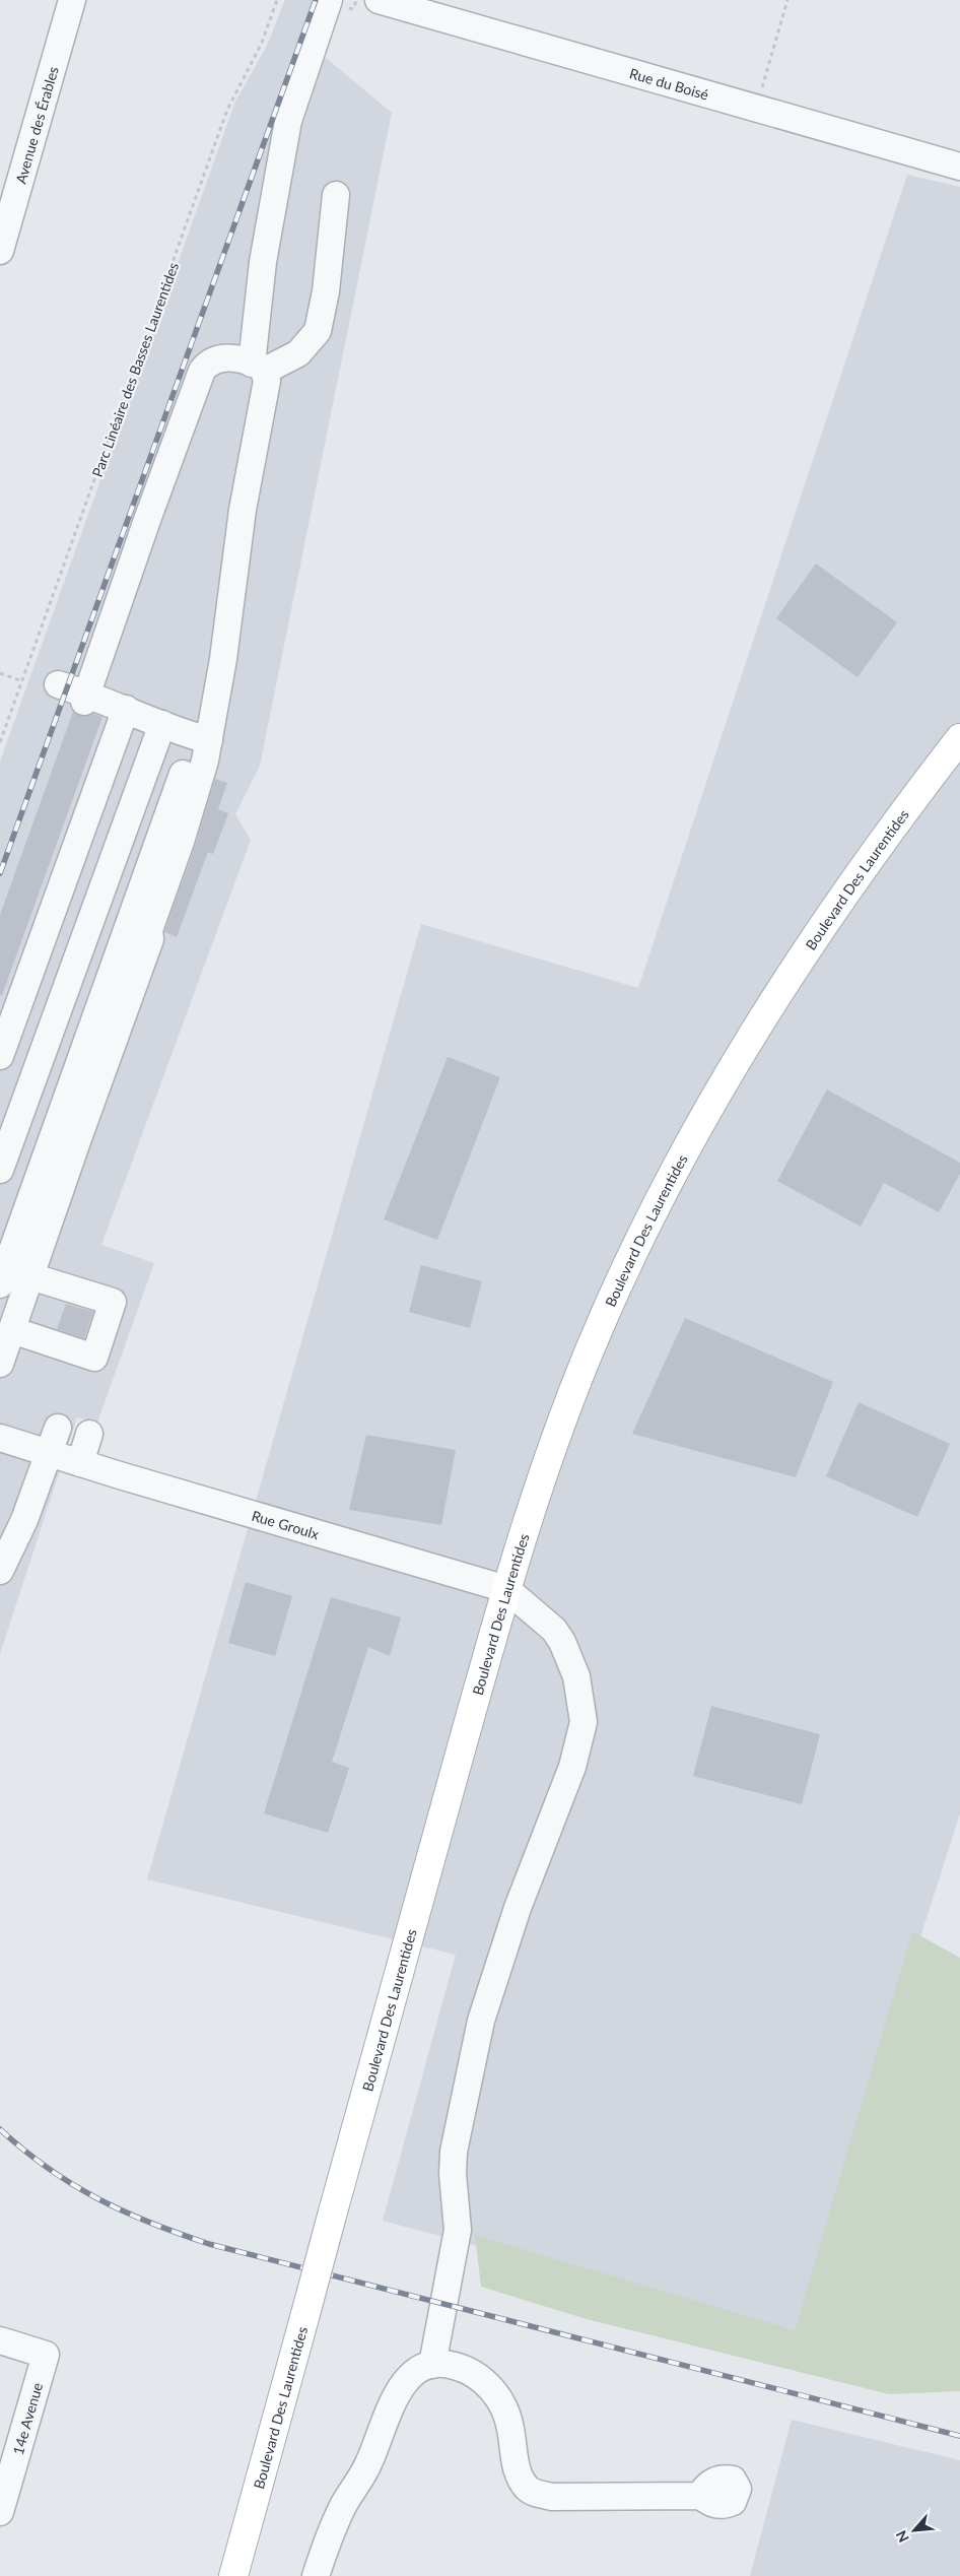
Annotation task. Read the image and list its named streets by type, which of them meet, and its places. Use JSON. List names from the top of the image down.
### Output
{
  "streets": {
    "main road": ["Boulevard Des Laurentides"],
    "street": [
      "Rue du Boisé",
      "Avenue des Érables",
      "Rue Groulx",
      "14e Avenue"
    ],
    "path": ["Parc Linéaire des Basses Laurentides"]
  },
  "crossings": [
    ["Boulevard Des Laurentides", "Rue Groulx"]
  ],
  "north": "bottom left"
}
